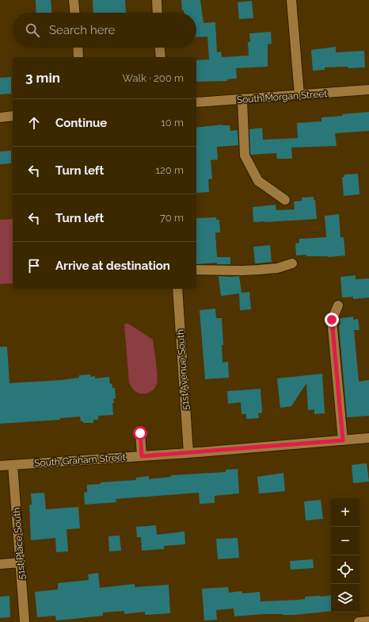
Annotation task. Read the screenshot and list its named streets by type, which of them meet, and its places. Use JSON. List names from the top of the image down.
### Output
{
  "streets": {
    "street": [
      "South Morgan Street",
      "51st Avenue South",
      "South Graham Street",
      "51st Place South"
    ]
  },
  "crossings": [
    ["51st Avenue South", "South Graham Street"],
    ["South Graham Street", "51st Place South"]
  ],
  "page": {
    "search": "Search here",
    "heading": ["3 min", "Walk · 200 m"],
    "list": [
      ["Continue", "10 m"],
      ["Turn left", "120 m"],
      ["Turn left", "70 m"],
      "Arrive at destination"
    ],
    "map_buttons": ["+", "−"]
  }
}
